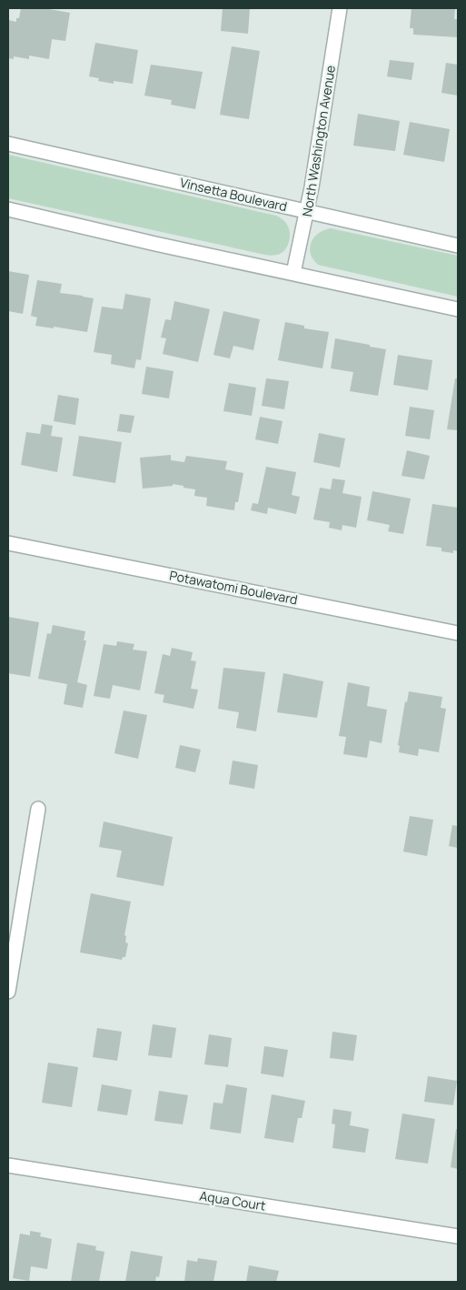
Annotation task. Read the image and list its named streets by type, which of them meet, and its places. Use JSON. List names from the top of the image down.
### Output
{
  "streets": {
    "street": [
      "North Washington Avenue",
      "Vinsetta Boulevard",
      "Potawatomi Boulevard",
      "Aqua Court"
    ]
  },
  "crossings": [
    ["North Washington Avenue", "Vinsetta Boulevard"]
  ]
}
